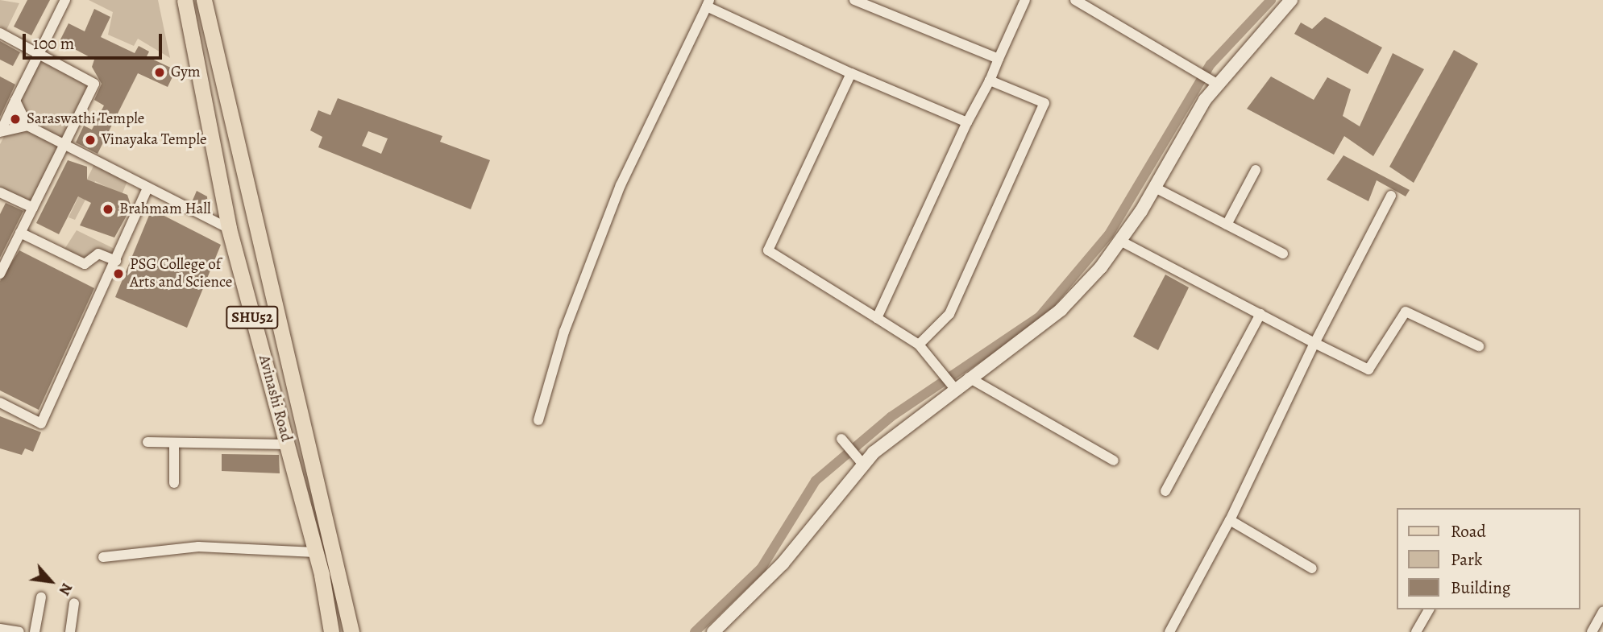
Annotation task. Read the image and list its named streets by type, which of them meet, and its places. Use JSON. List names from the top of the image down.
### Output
{
  "streets": {
    "main road": ["SHU52", "Avinashi Road"]
  },
  "places": [
    "Gym",
    "Saraswathi Temple",
    "Vinayaka Temple",
    "Brahmam Hall",
    "PSG College of Arts and Science"
  ],
  "legend": ["Road", "Park", "Building"],
  "scale_bar": "100 m",
  "north": "bottom right"
}
